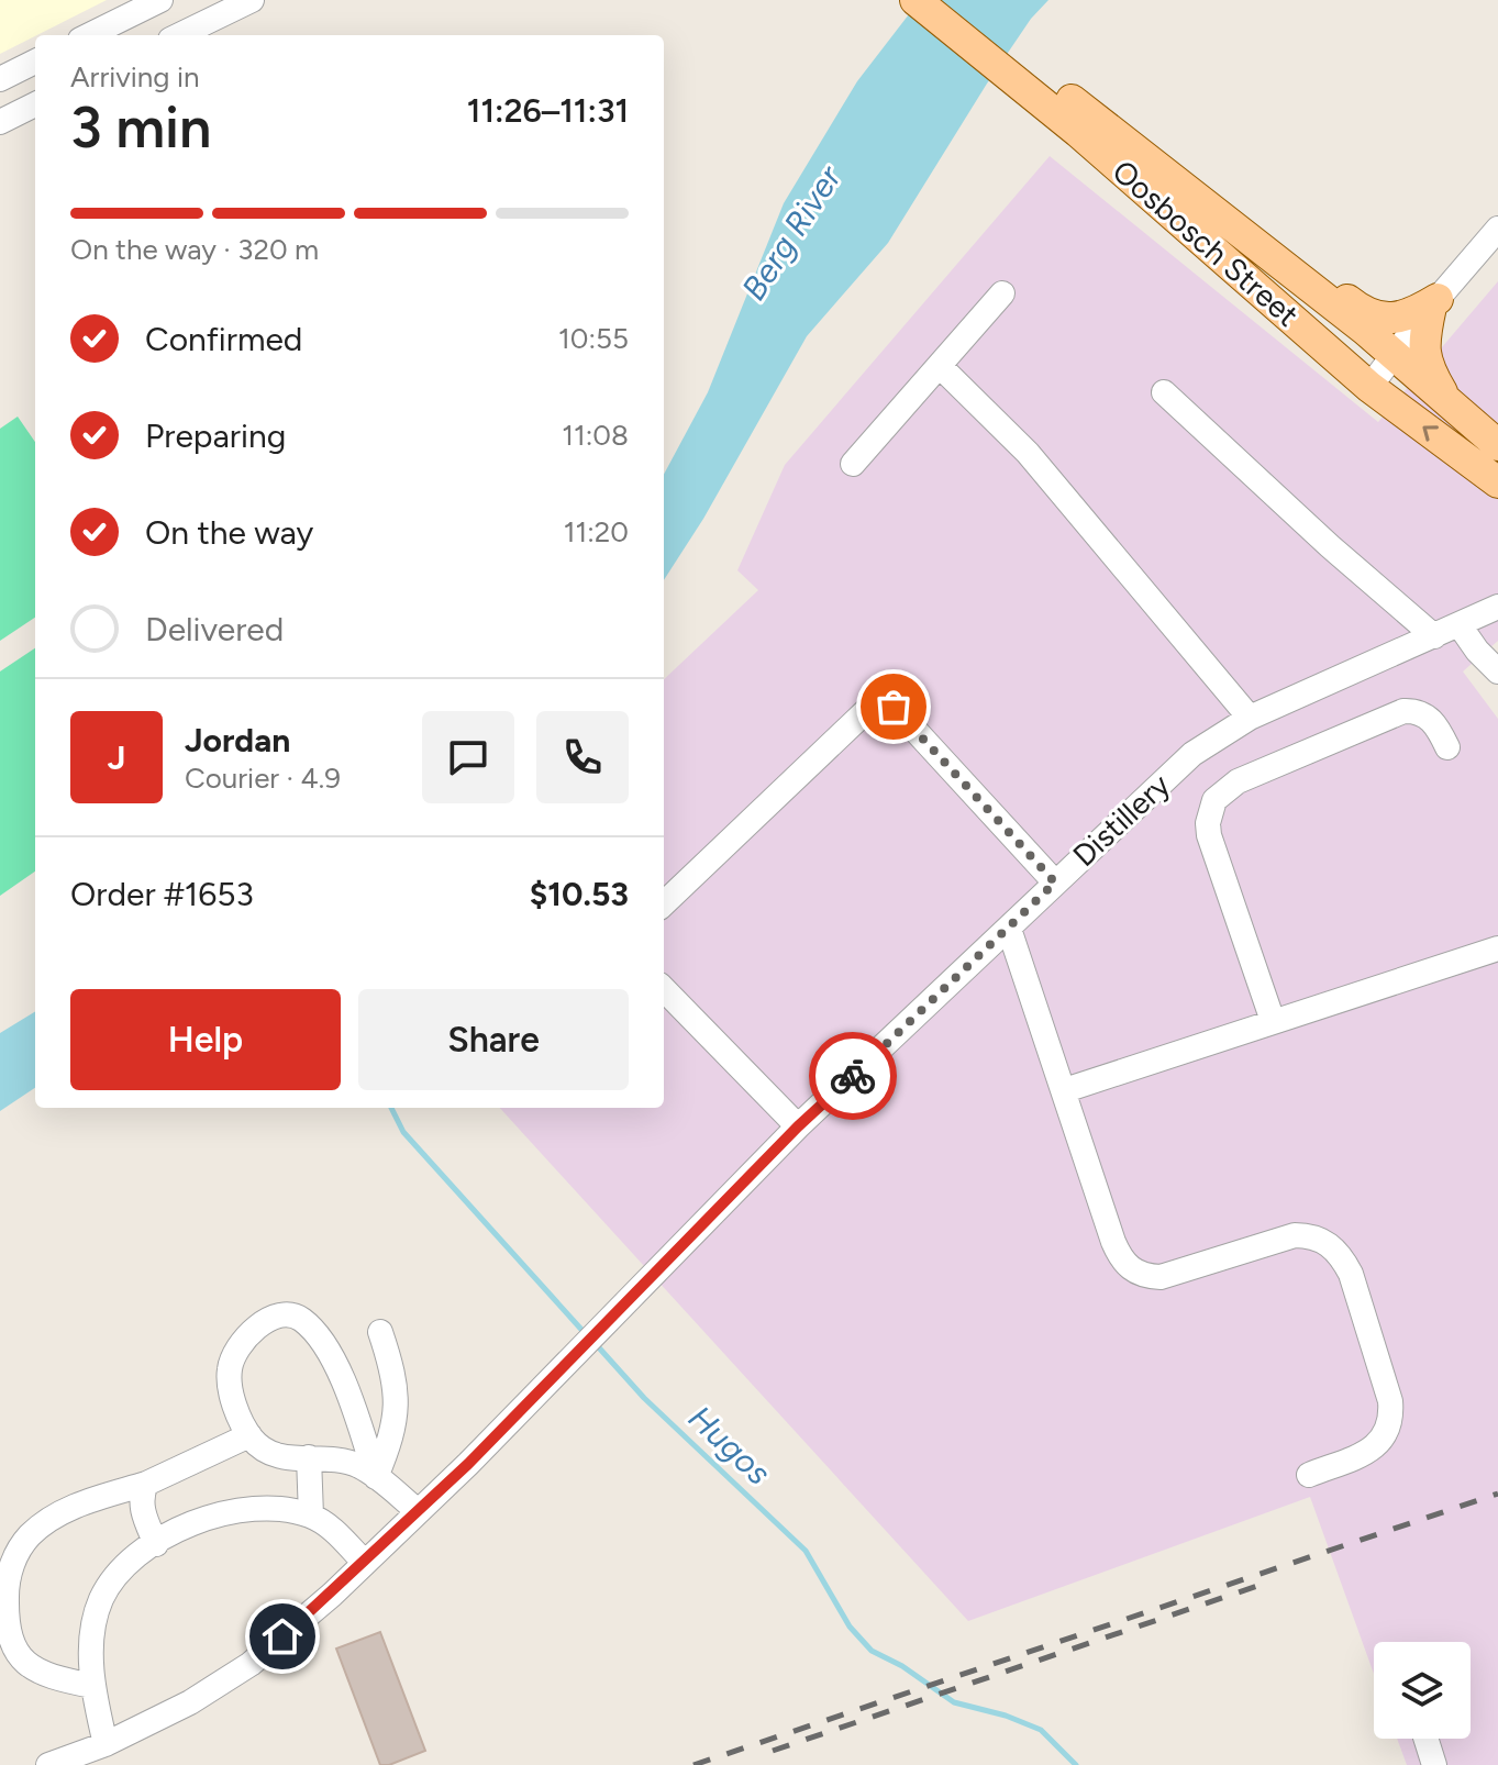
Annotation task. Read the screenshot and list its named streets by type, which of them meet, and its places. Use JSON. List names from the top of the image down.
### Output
{
  "streets": {
    "main road": ["Oosbosch Street"],
    "street": ["Distillery"]
  },
  "water": ["Berg River", "Hugos"],
  "page": {
    "heading": ["3 min", "Arriving in", "11:26–11:31"],
    "panel": [
      "Jordan",
      "Courier · 4.9",
      "Order #1653",
      "$10.53"
    ],
    "bar": "On the way · 320 m",
    "list": [
      ["Confirmed", "10:55"],
      ["Preparing", "11:08"],
      ["On the way", "11:20"],
      "Delivered"
    ],
    "round": "J",
    "buttons": ["Help", "Share"]
  }
}
